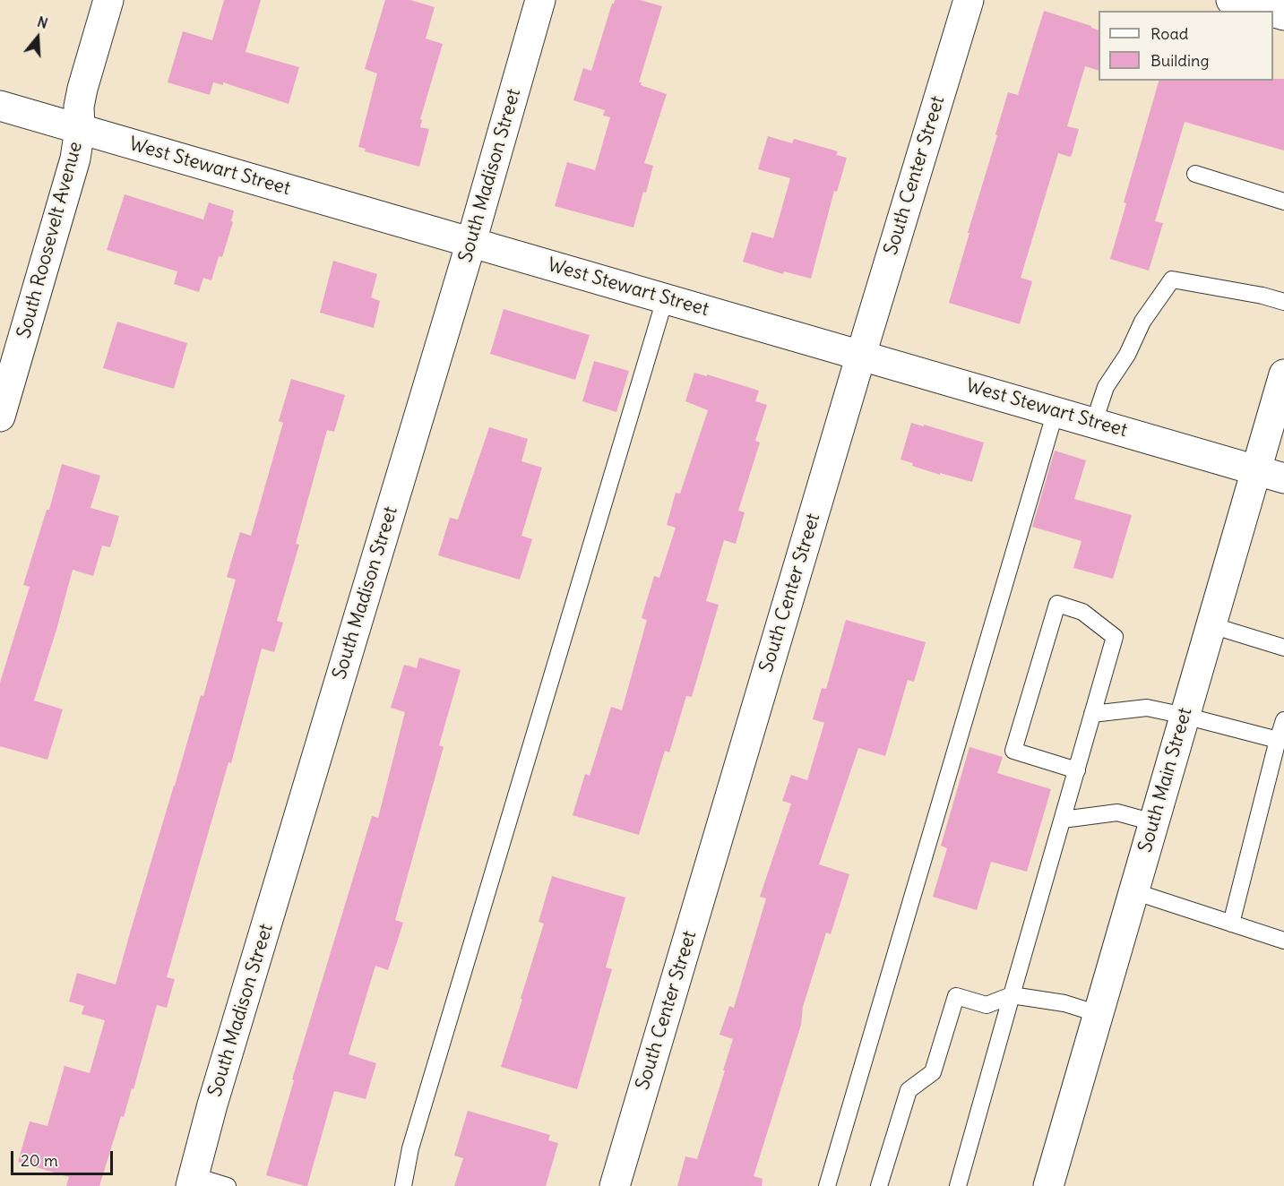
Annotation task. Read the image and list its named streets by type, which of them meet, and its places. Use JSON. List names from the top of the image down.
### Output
{
  "streets": {
    "street": [
      "West Stewart Street",
      "South Madison Street",
      "South Center Street",
      "South Roosevelt Avenue",
      "South Main Street"
    ]
  },
  "crossings": [
    ["West Stewart Street", "South Madison Street"],
    ["West Stewart Street", "South Center Street"],
    ["West Stewart Street", "South Roosevelt Avenue"],
    ["West Stewart Street", "South Main Street"]
  ],
  "legend": ["Road", "Building"],
  "scale_bar": "20 m",
  "north": "top"
}
